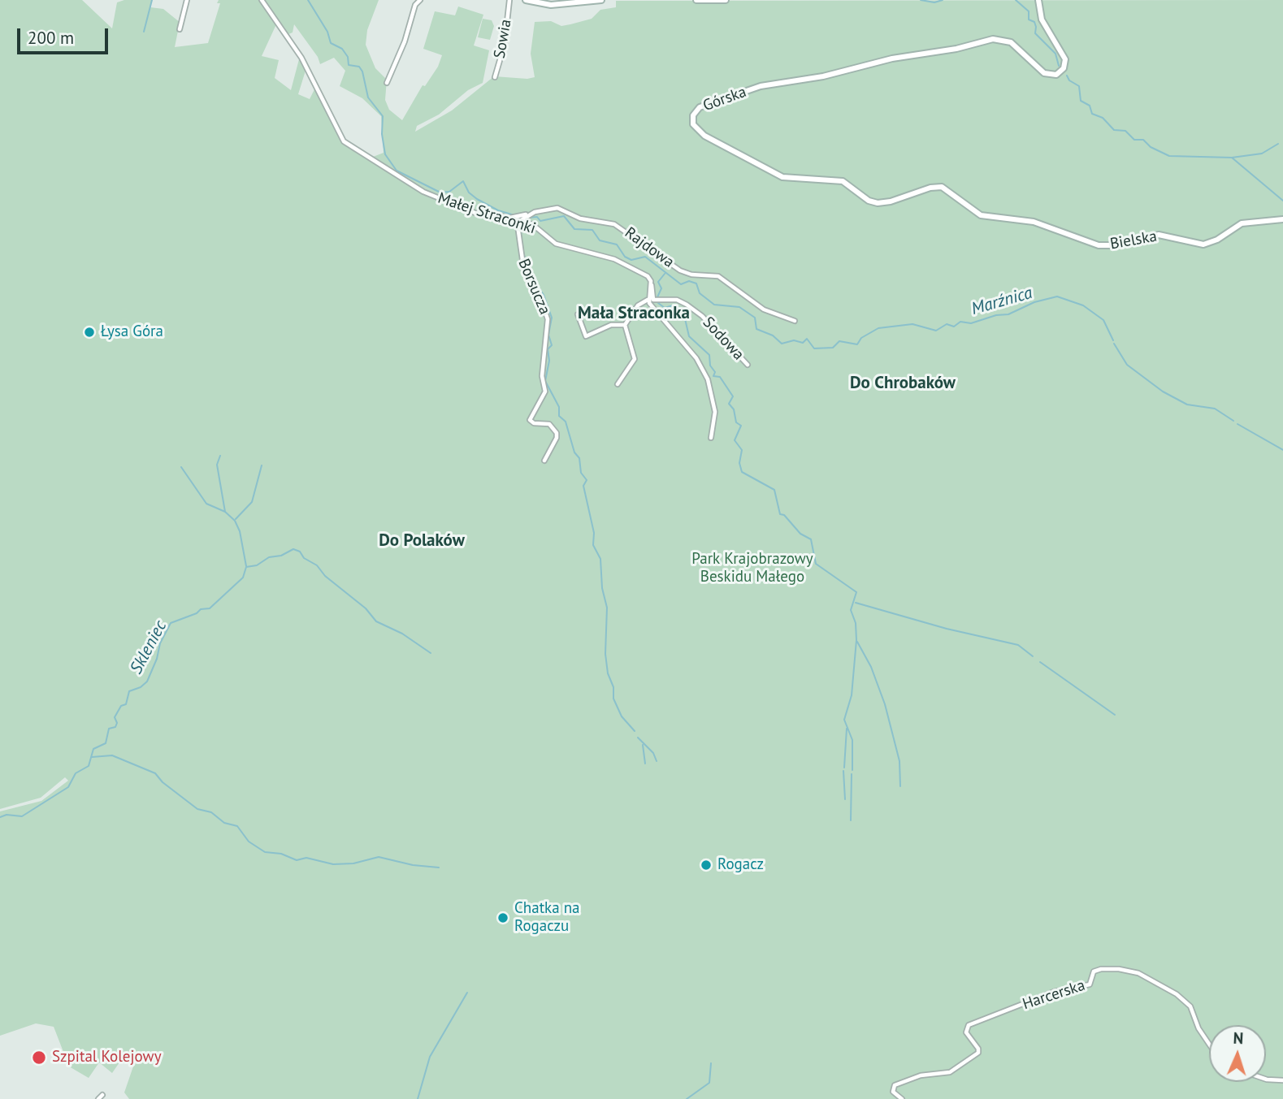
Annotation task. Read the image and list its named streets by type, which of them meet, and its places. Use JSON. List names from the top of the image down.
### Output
{
  "streets": {
    "street": [
      "Sowia",
      "Górska",
      "Małej Straconki",
      "Bielska",
      "Rajdowa",
      "Borsucza",
      "Sodowa",
      "Harcerska"
    ]
  },
  "crossings": [
    ["Górska", "Bielska"],
    ["Małej Straconki", "Rajdowa"],
    ["Małej Straconki", "Borsucza"],
    ["Małej Straconki", "Sodowa"],
    ["Rajdowa", "Borsucza"]
  ],
  "districts": ["Mała Straconka", "Do Chrobaków", "Do Polaków"],
  "water": ["Marźnica", "Skleniec"],
  "parks": ["Park Krajobrazowy Beskidu Małego"],
  "places": [
    "Łysa Góra",
    "Rogacz",
    "Chatka na Rogaczu",
    "Szpital Kolejowy"
  ],
  "scale_bar": "200 m",
  "north": "top"
}
